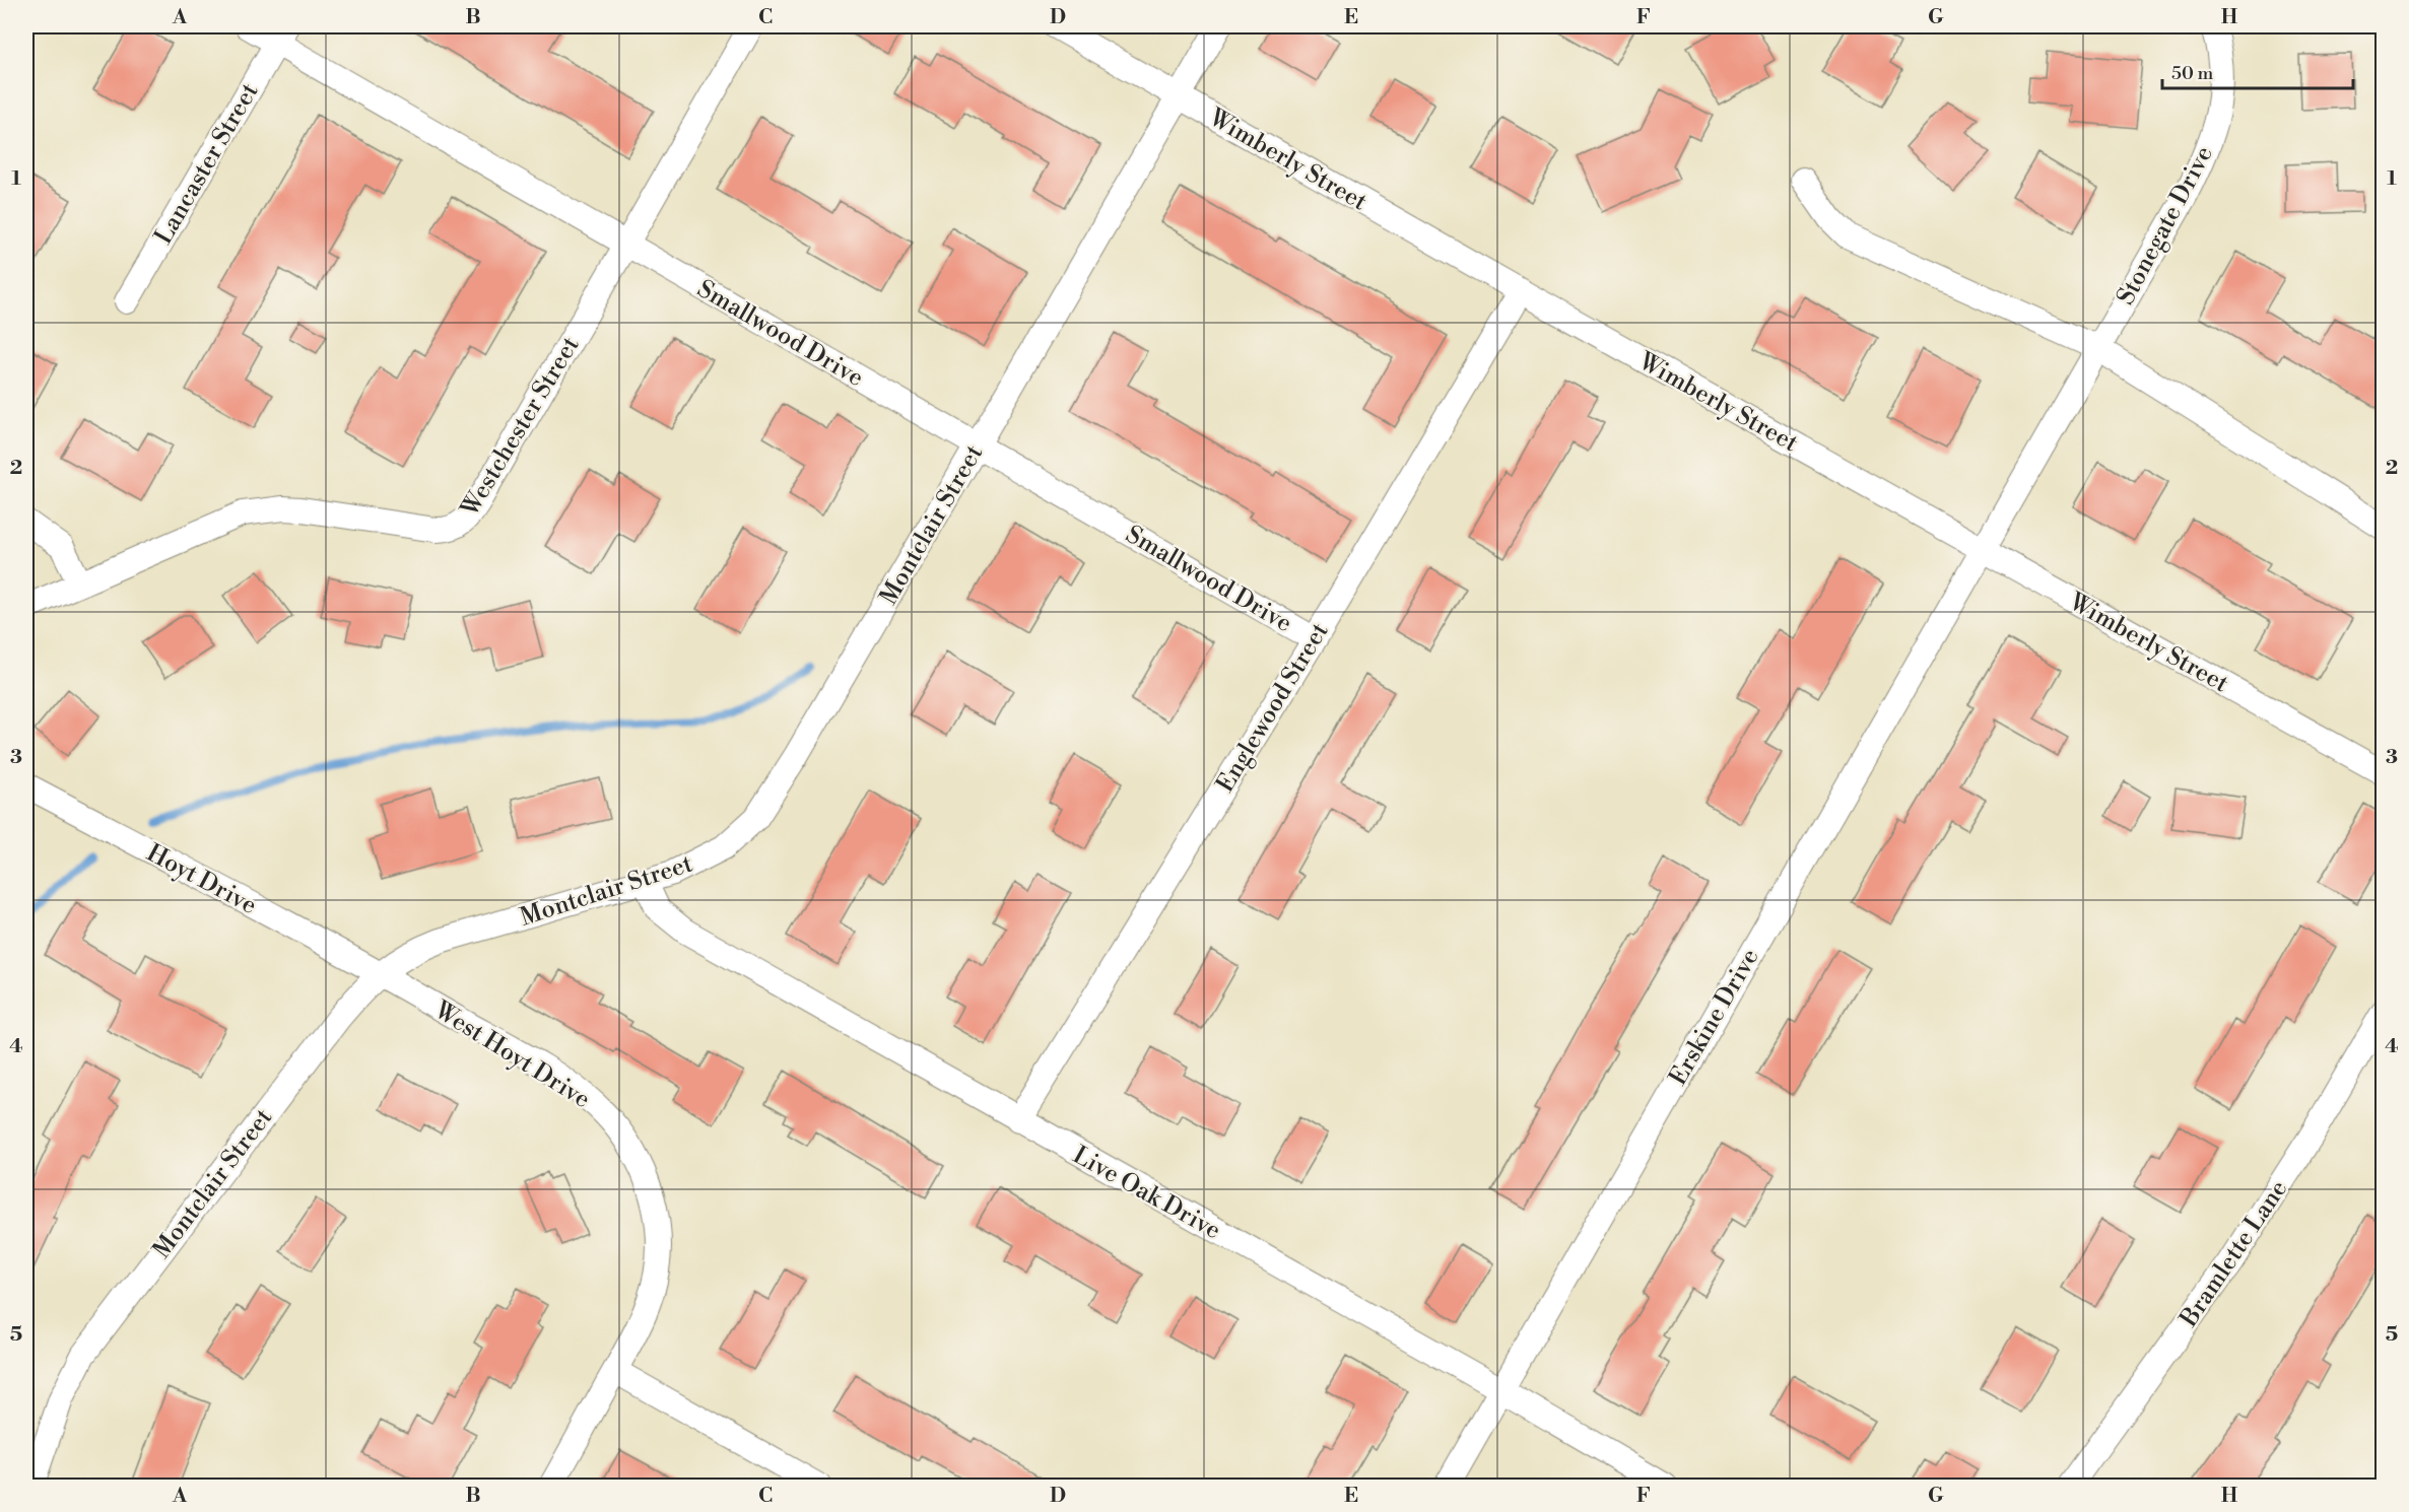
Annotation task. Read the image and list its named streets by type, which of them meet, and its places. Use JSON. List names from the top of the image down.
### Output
{
  "streets": {
    "street": [
      "Wimberly Street",
      "Lancaster Street",
      "Stonegate Drive",
      "Smallwood Drive",
      "Westchester Street",
      "Montclair Street",
      "Englewood Street",
      "Hoyt Drive",
      "Erskine Drive",
      "West Hoyt Drive",
      "Live Oak Drive",
      "Bramlette Lane"
    ]
  },
  "crossings": [
    ["Wimberly Street", "Stonegate Drive"],
    ["Wimberly Street", "Montclair Street"],
    ["Wimberly Street", "Englewood Street"],
    ["Wimberly Street", "Erskine Drive"],
    ["Lancaster Street", "Smallwood Drive"],
    ["Stonegate Drive", "Erskine Drive"],
    ["Smallwood Drive", "Westchester Street"],
    ["Smallwood Drive", "Montclair Street"],
    ["Smallwood Drive", "Englewood Street"],
    ["Montclair Street", "Hoyt Drive"],
    ["Montclair Street", "West Hoyt Drive"],
    ["Montclair Street", "Live Oak Drive"],
    ["Englewood Street", "Live Oak Drive"],
    ["Hoyt Drive", "West Hoyt Drive"],
    ["Erskine Drive", "Live Oak Drive"]
  ],
  "scale_bar": "50 m",
  "grid": {
    "columns": [
      "A",
      "B",
      "C",
      "D",
      "E",
      "F",
      "G",
      "H"
    ],
    "rows": [
      "1",
      "2",
      "3",
      "4",
      "5"
    ]
  }
}
